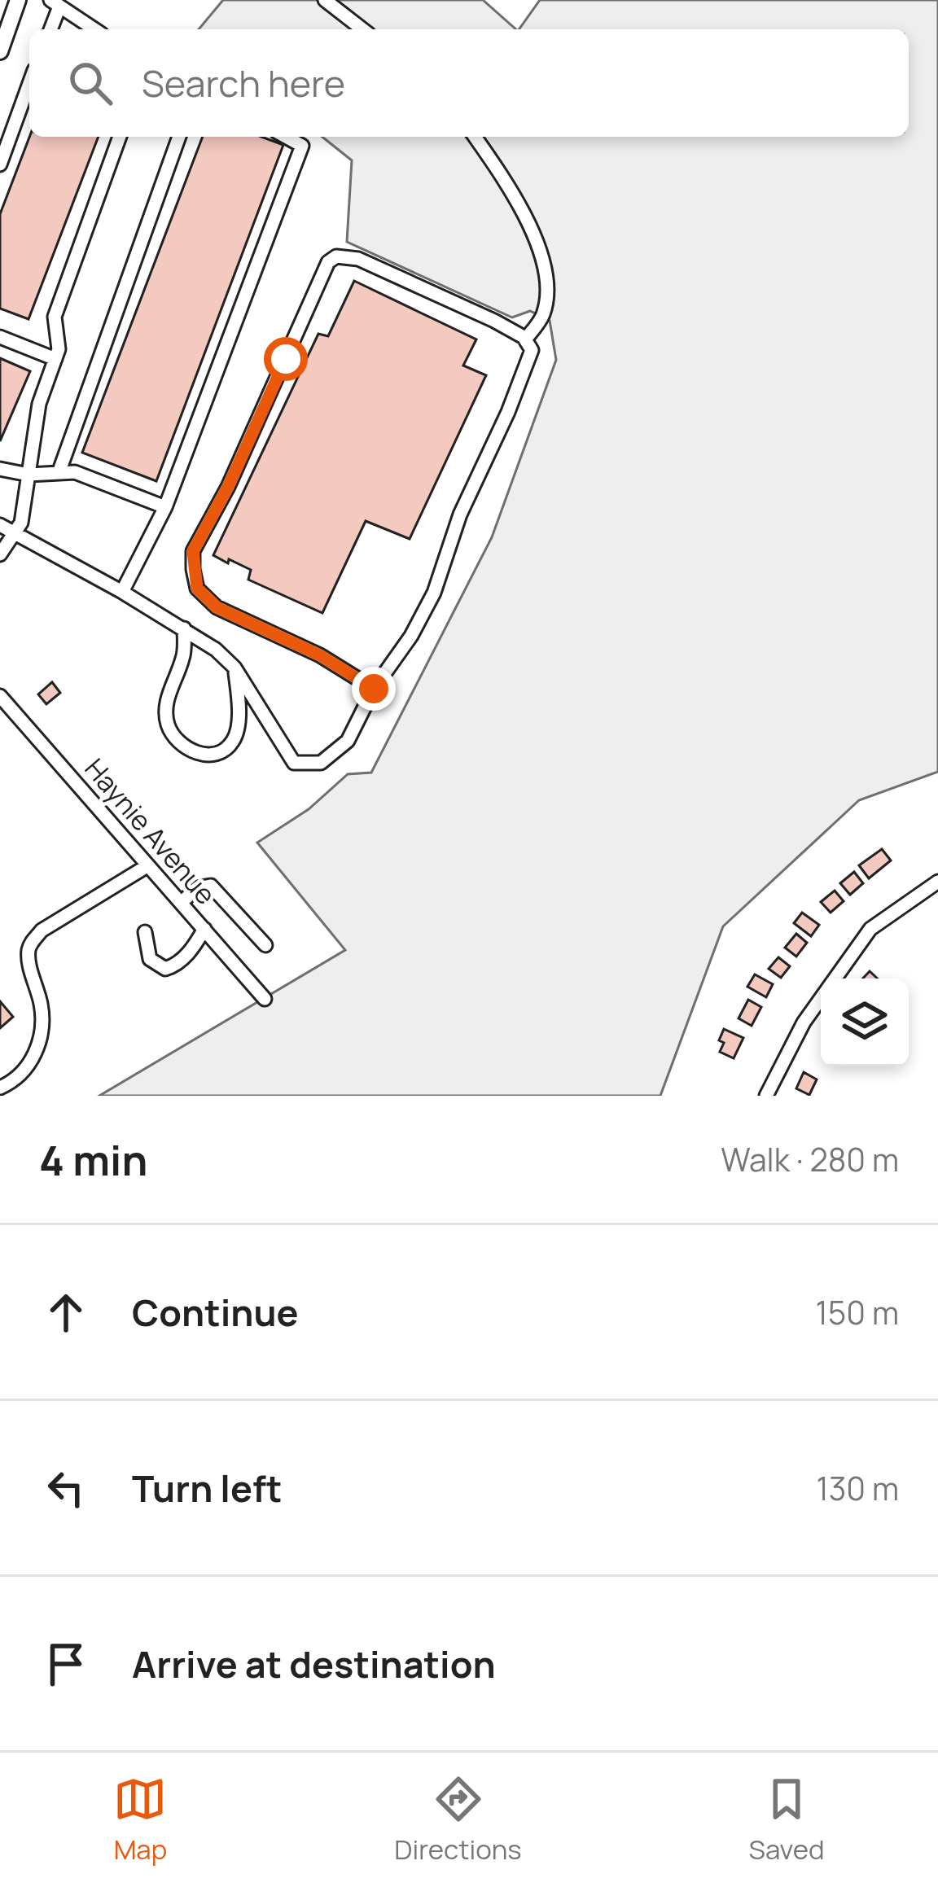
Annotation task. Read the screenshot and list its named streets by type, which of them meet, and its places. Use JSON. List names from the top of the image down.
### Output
{
  "streets": {
    "street": ["Haynie Avenue"]
  },
  "page": {
    "search": "Search here",
    "heading": ["4 min", "Walk · 280 m"],
    "list": [
      ["Continue", "150 m"],
      ["Turn left", "130 m"],
      "Arrive at destination"
    ],
    "nav": ["Map", "Directions", "Saved"]
  }
}
